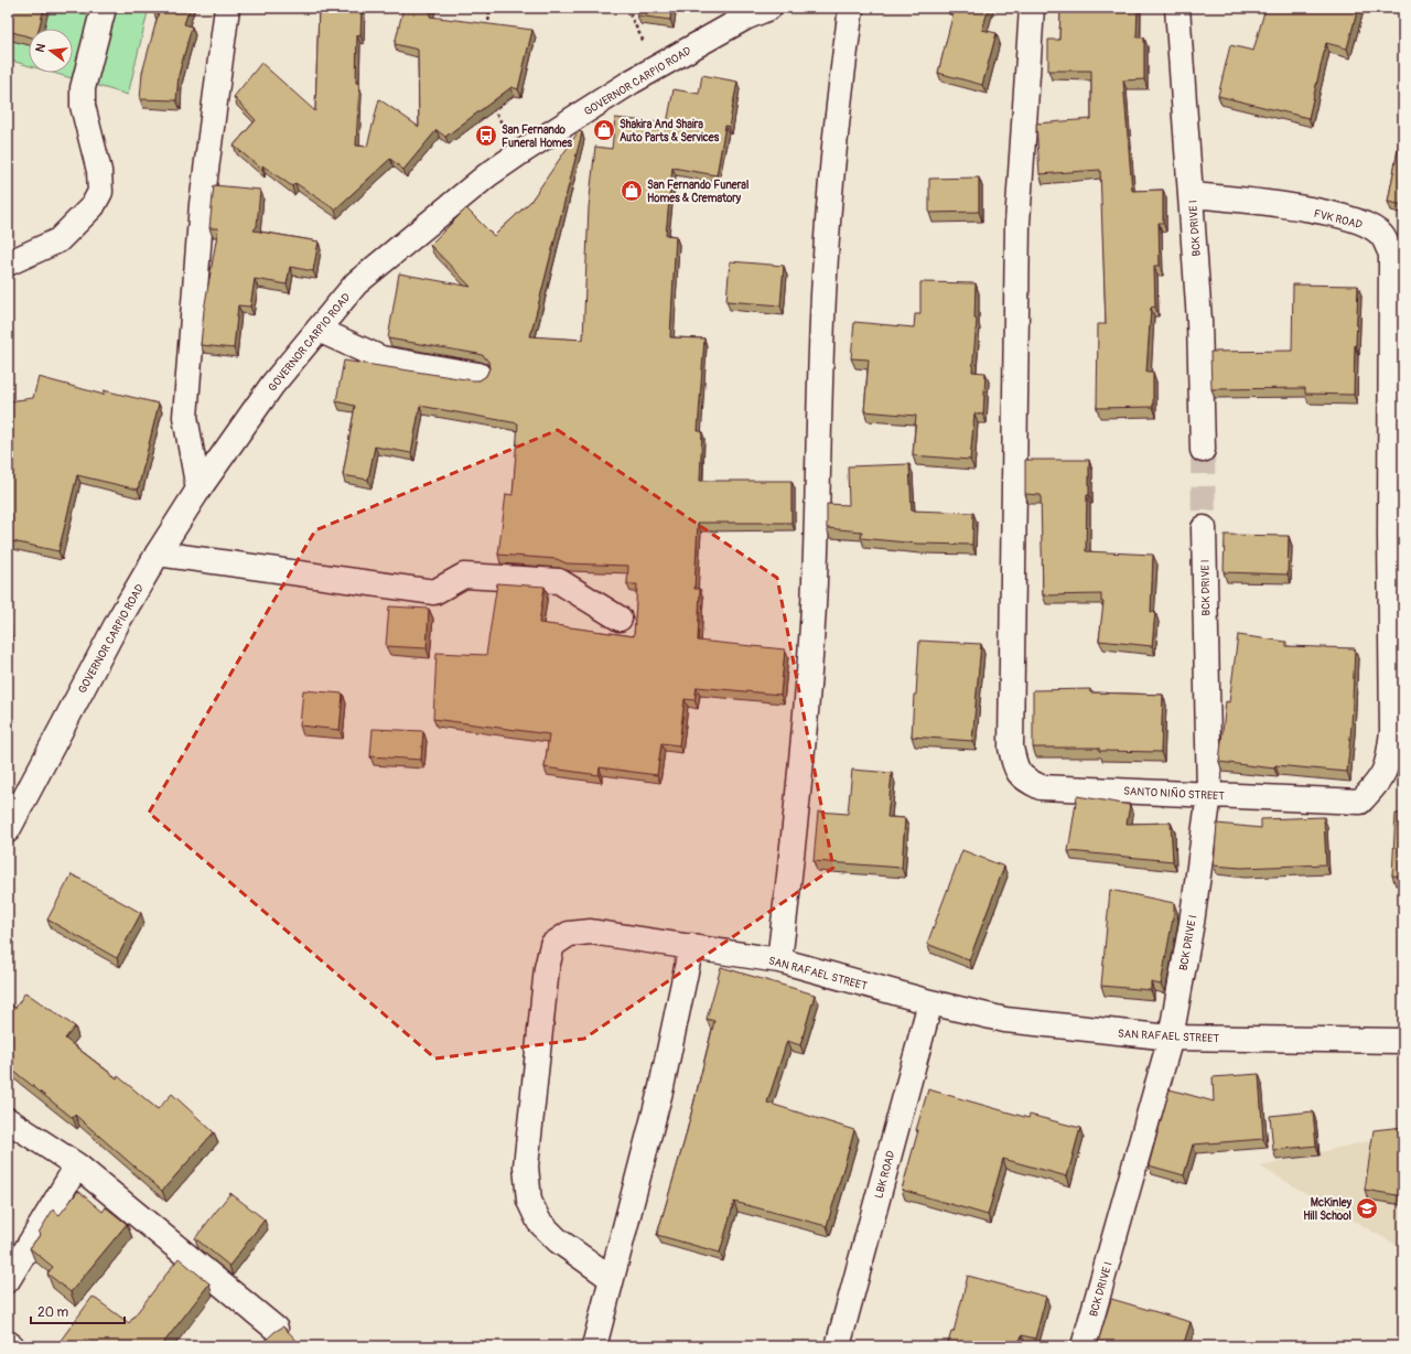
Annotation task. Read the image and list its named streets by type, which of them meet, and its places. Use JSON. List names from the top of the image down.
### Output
{
  "streets": {
    "street": [
      "GOVERNOR CARPIO ROAD",
      "FVK ROAD",
      "BCK DRIVE I",
      "SANTO NIÑO STREET",
      "SAN RAFAEL STREET",
      "LBK ROAD"
    ]
  },
  "crossings": [
    ["FVK ROAD", "BCK DRIVE I"],
    ["FVK ROAD", "SANTO NIÑO STREET"],
    ["BCK DRIVE I", "SANTO NIÑO STREET"],
    ["BCK DRIVE I", "SAN RAFAEL STREET"],
    ["SAN RAFAEL STREET", "LBK ROAD"]
  ],
  "places": {
    "shop": ["Shakira And Shaira Auto Parts & Services", "San Fernando Funeral Homes & Crematory"],
    "bus stop": ["San Fernando Funeral Homes"],
    "school or university": ["McKinley Hill School"]
  },
  "scale_bar": "20 m",
  "north": "left"
}
